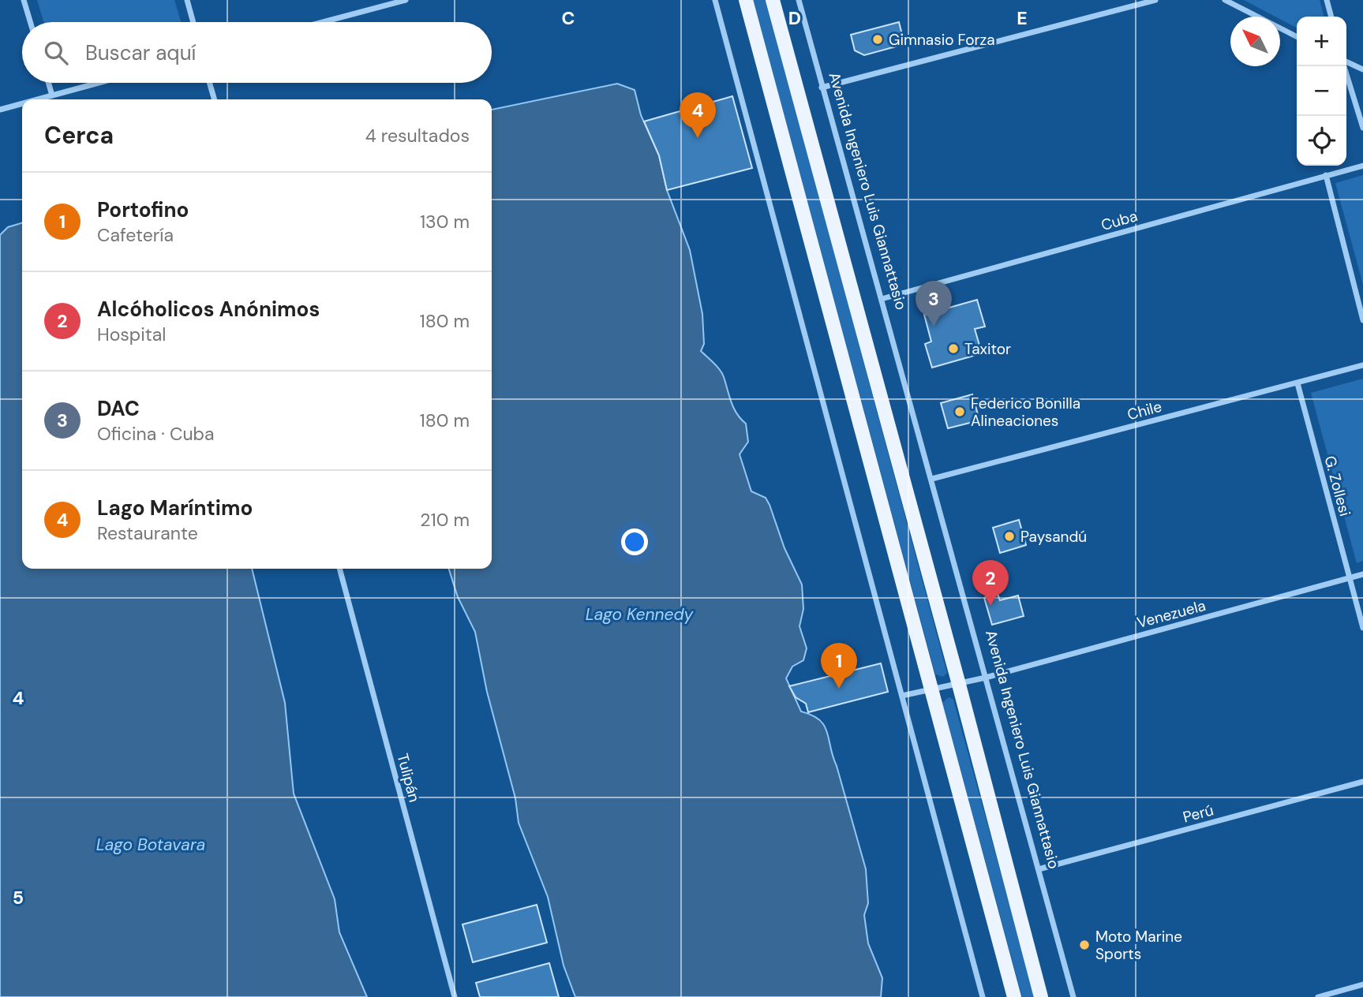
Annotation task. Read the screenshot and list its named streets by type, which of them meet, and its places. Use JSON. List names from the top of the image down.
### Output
{
  "streets": {
    "street": [
      "Avenida Ingeniero Luis Giannattasio",
      "Cuba",
      "Chile",
      "G. Zollesi",
      "Venezuela",
      "Tulipán",
      "Perú"
    ]
  },
  "crossings": [
    ["Avenida Ingeniero Luis Giannattasio", "Cuba"],
    ["Avenida Ingeniero Luis Giannattasio", "Chile"],
    ["Avenida Ingeniero Luis Giannattasio", "Venezuela"],
    ["Avenida Ingeniero Luis Giannattasio", "Perú"],
    ["Chile", "G. Zollesi"],
    ["G. Zollesi", "Venezuela"]
  ],
  "water": ["Lago Kennedy", "Lago Botavara"],
  "places": [
    "Gimnasio Forza",
    "Taxitor",
    "Federico Bonilla Alineaciones",
    "Paysandú",
    "Moto Marine Sports"
  ],
  "north": "top left",
  "page": {
    "map_buttons": ["+", "−"],
    "search": "Buscar aquí",
    "pins": [
      "4",
      "3",
      "2",
      "1"
    ],
    "heading": ["Cerca", "4 resultados"],
    "list": [
      {
        "mark": "1",
        "name": "Portofino",
        "note": "Cafetería",
        "value": "130 m"
      },
      {
        "mark": "2",
        "name": "Alcóholicos Anónimos",
        "note": "Hospital",
        "value": "180 m"
      },
      {
        "mark": "3",
        "name": "DAC",
        "note": "Oficina · Cuba",
        "value": "180 m"
      },
      {
        "mark": "4",
        "name": "Lago Maríntimo",
        "note": "Restaurante",
        "value": "210 m"
      }
    ]
  },
  "grid": {
    "columns": ["C", "D", "E"],
    "rows": ["4", "5"]
  }
}
